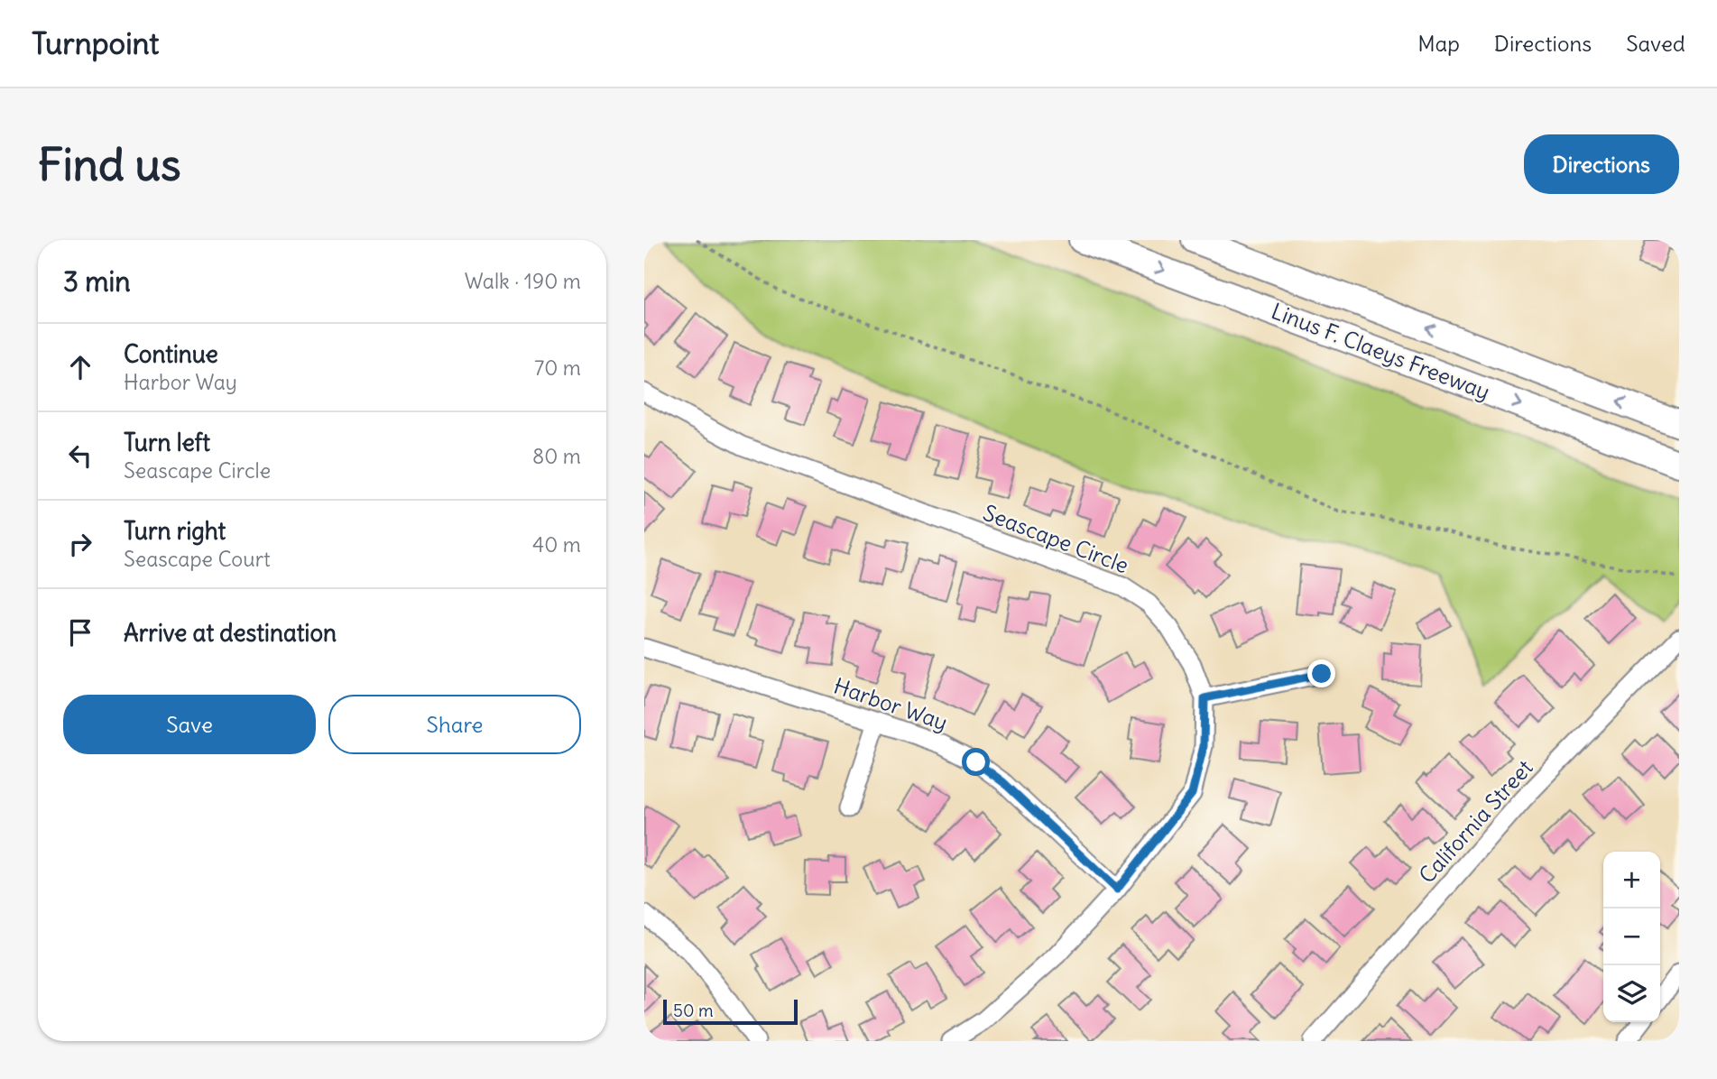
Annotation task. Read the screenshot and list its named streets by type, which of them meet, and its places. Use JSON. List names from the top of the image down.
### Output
{
  "streets": {
    "highway": ["Linus F. Claeys Freeway"],
    "street": ["Seascape Circle", "Harbor Way", "California Street"]
  },
  "crossings": [
    ["Seascape Circle", "Harbor Way"]
  ],
  "scale_bar": "50 m",
  "page": {
    "header": "Turnpoint",
    "nav": ["Map", "Directions", "Saved"],
    "buttons": [
      "Directions",
      ["Save", "Share"]
    ],
    "title": "Find us",
    "heading": ["3 min", "Walk · 190 m"],
    "list": [
      ["Continue", "Harbor Way", "70 m"],
      ["Turn left", "Seascape Circle", "80 m"],
      ["Turn right", "Seascape Court", "40 m"],
      "Arrive at destination"
    ],
    "map_buttons": ["+", "−"],
    "scale": "50 m"
  }
}
